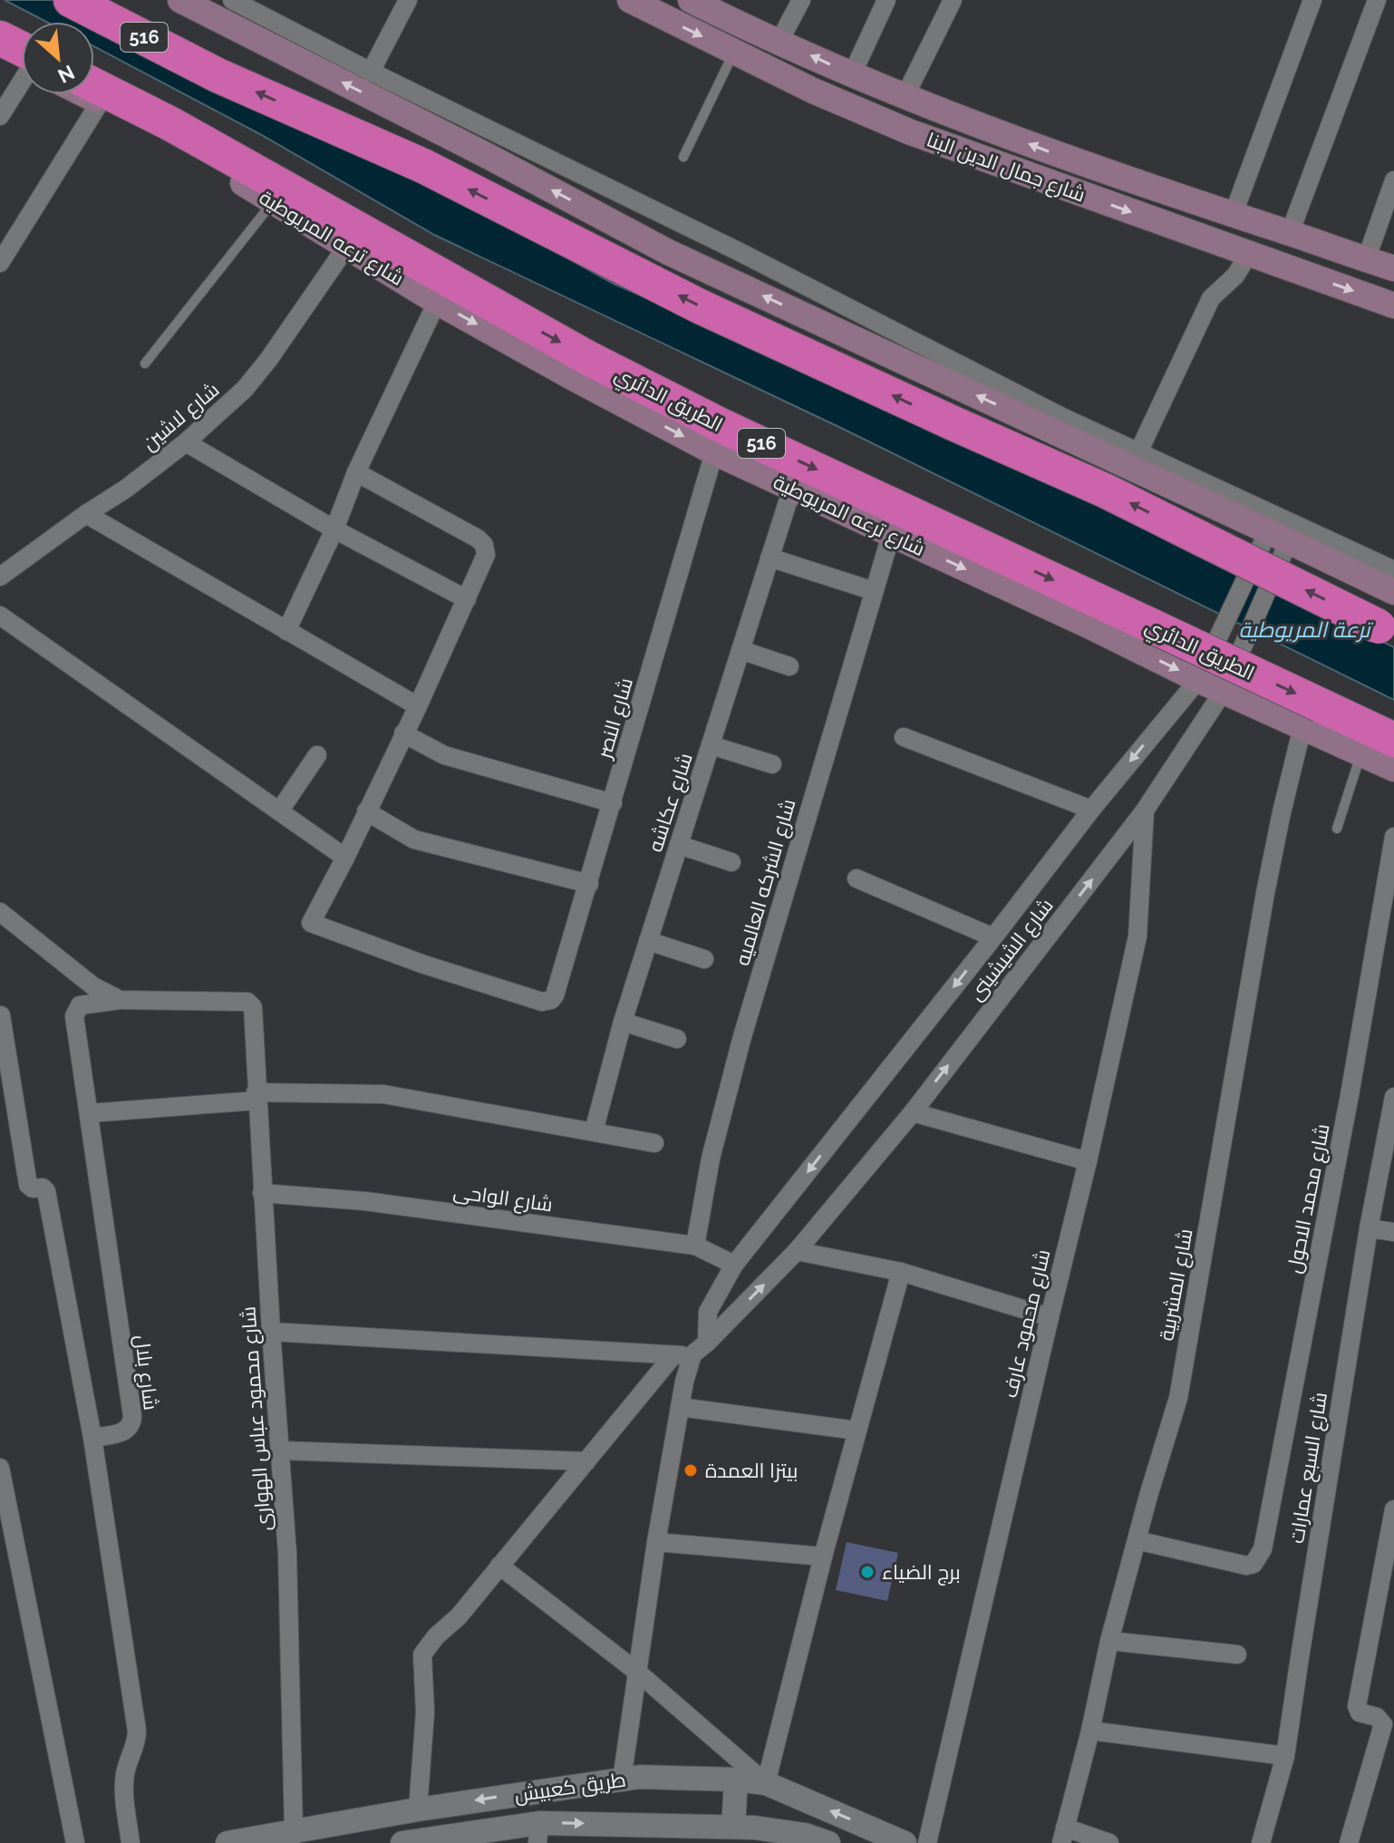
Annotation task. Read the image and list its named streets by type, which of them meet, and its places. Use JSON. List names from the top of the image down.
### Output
{
  "streets": {
    "highway": ["516", "الطريق الدائري"],
    "main road": ["شارع جمال الدين البنا", "شارع ترعه المريوطية"],
    "street": [
      "شارع لاشين",
      "شارع النصر",
      "شارع عكاشه",
      "شارع الشركه العالميه",
      "شارع الشيشينى",
      "شارع الواحى",
      "شارع محمد الاحول",
      "شارع المشربية",
      "شارع محمود عارف",
      "شارع بلال",
      "شارع محمود عباس الهوارى",
      "شارع السبع عمارات",
      "طريق كعبيش"
    ]
  },
  "crossings": [
    ["شارع ترعه المريوطية", "شارع لاشين"],
    ["شارع ترعه المريوطية", "شارع النصر"],
    ["شارع ترعه المريوطية", "شارع عكاشه"],
    ["شارع ترعه المريوطية", "شارع الشركه العالميه"],
    ["شارع ترعه المريوطية", "شارع الشيشينى"],
    ["شارع ترعه المريوطية", "شارع المشربية"],
    ["شارع الشركه العالميه", "شارع الواحى"],
    ["شارع الشيشينى", "شارع الواحى"],
    ["شارع الشيشينى", "شارع محمود عارف"],
    ["شارع الواحى", "شارع محمود عباس الهوارى"],
    ["شارع محمد الاحول", "شارع المشربية"],
    ["شارع بلال", "شارع محمود عباس الهوارى"],
    ["شارع محمود عباس الهوارى", "طريق كعبيش"]
  ],
  "water": ["ترعة المريوطية"],
  "places": ["بيتزا العمدة", "برج الضياء"],
  "north": "bottom right"
}
